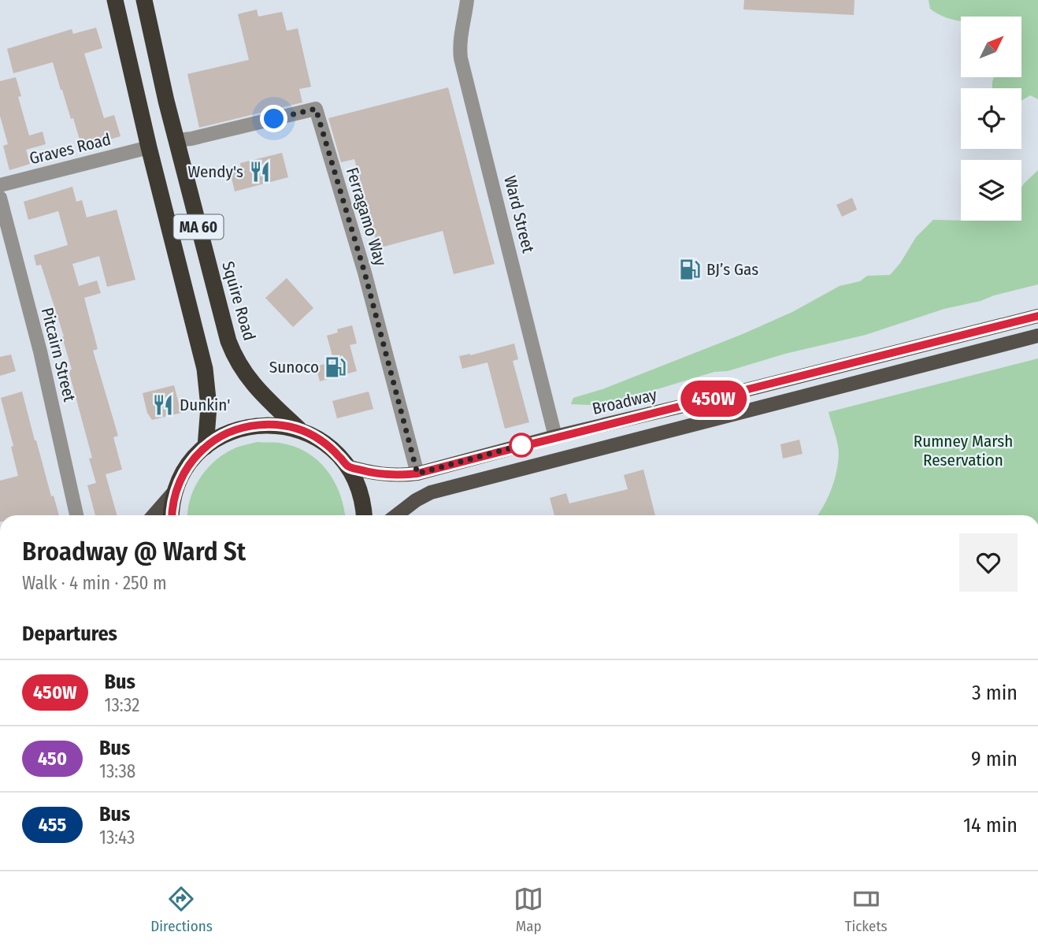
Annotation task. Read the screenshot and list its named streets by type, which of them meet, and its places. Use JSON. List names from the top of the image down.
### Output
{
  "streets": {
    "highway": ["MA 60", "Squire Road"],
    "main road": ["Broadway"],
    "street": [
      "Graves Road",
      "Ward Street",
      "Ferragamo Way",
      "Pitcairn Street"
    ]
  },
  "crossings": [
    ["Graves Road", "MA 60"],
    ["Ward Street", "Broadway"],
    ["Ferragamo Way", "Squire Road"],
    ["Ferragamo Way", "Broadway"],
    ["MA 60", "Squire Road"],
    ["MA 60", "Broadway"]
  ],
  "parks": ["Rumney Marsh Reservation"],
  "places": {
    "restaurant": ["Wendy's", "Dunkin'"],
    "fuel station": ["BJ’s Gas", "Sunoco"]
  },
  "lines": ["bus line 450W"],
  "north": "top right",
  "page": {
    "on_map": "450W",
    "heading": [
      ["Broadway @ Ward St", "Walk · 4 min · 250 m"],
      "Departures"
    ],
    "list": [
      {
        "mark": "450W",
        "name": "Bus",
        "note": "13:32",
        "value": "3 min"
      },
      {
        "mark": "450",
        "name": "Bus",
        "note": "13:38",
        "value": "9 min"
      },
      {
        "mark": "455",
        "name": "Bus",
        "note": "13:43",
        "value": "14 min"
      }
    ],
    "tabs": ["Directions", "Map", "Tickets"]
  }
}
